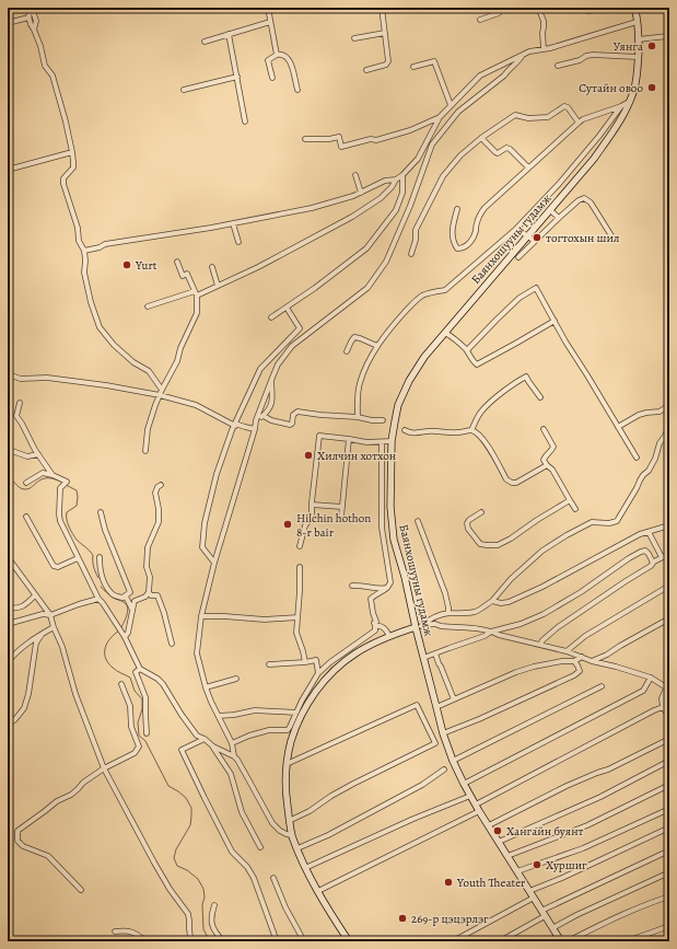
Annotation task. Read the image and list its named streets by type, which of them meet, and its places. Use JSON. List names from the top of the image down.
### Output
{
  "streets": {
    "main road": ["Баянхошууны гудамж"]
  },
  "places": [
    "Уянга",
    "Сутайн овоо",
    "тогтохын шил",
    "Yurt",
    "Хилчин хотхон",
    "Hilchin hothon 8-r bair",
    "Хангайн буянт",
    "Хуршиг",
    "Youth Theater",
    "269-р цэцэрлэг"
  ]
}
